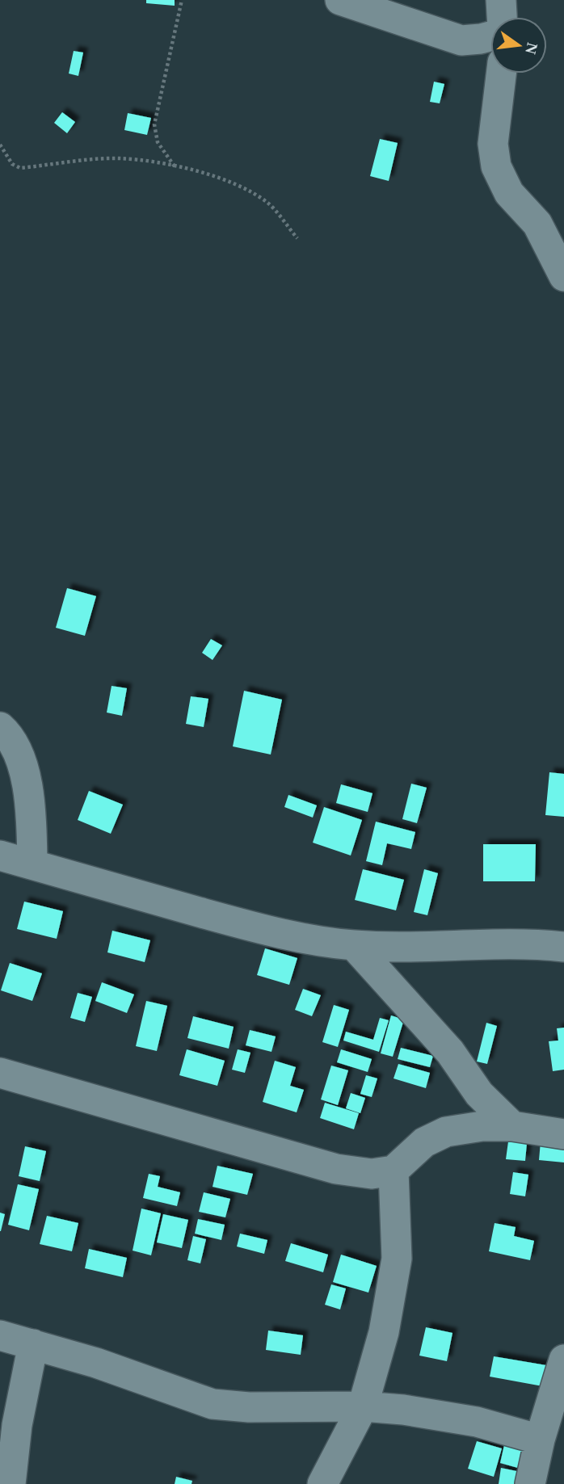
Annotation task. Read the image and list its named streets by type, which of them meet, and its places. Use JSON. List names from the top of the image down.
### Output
{
  "north": "right"
}
